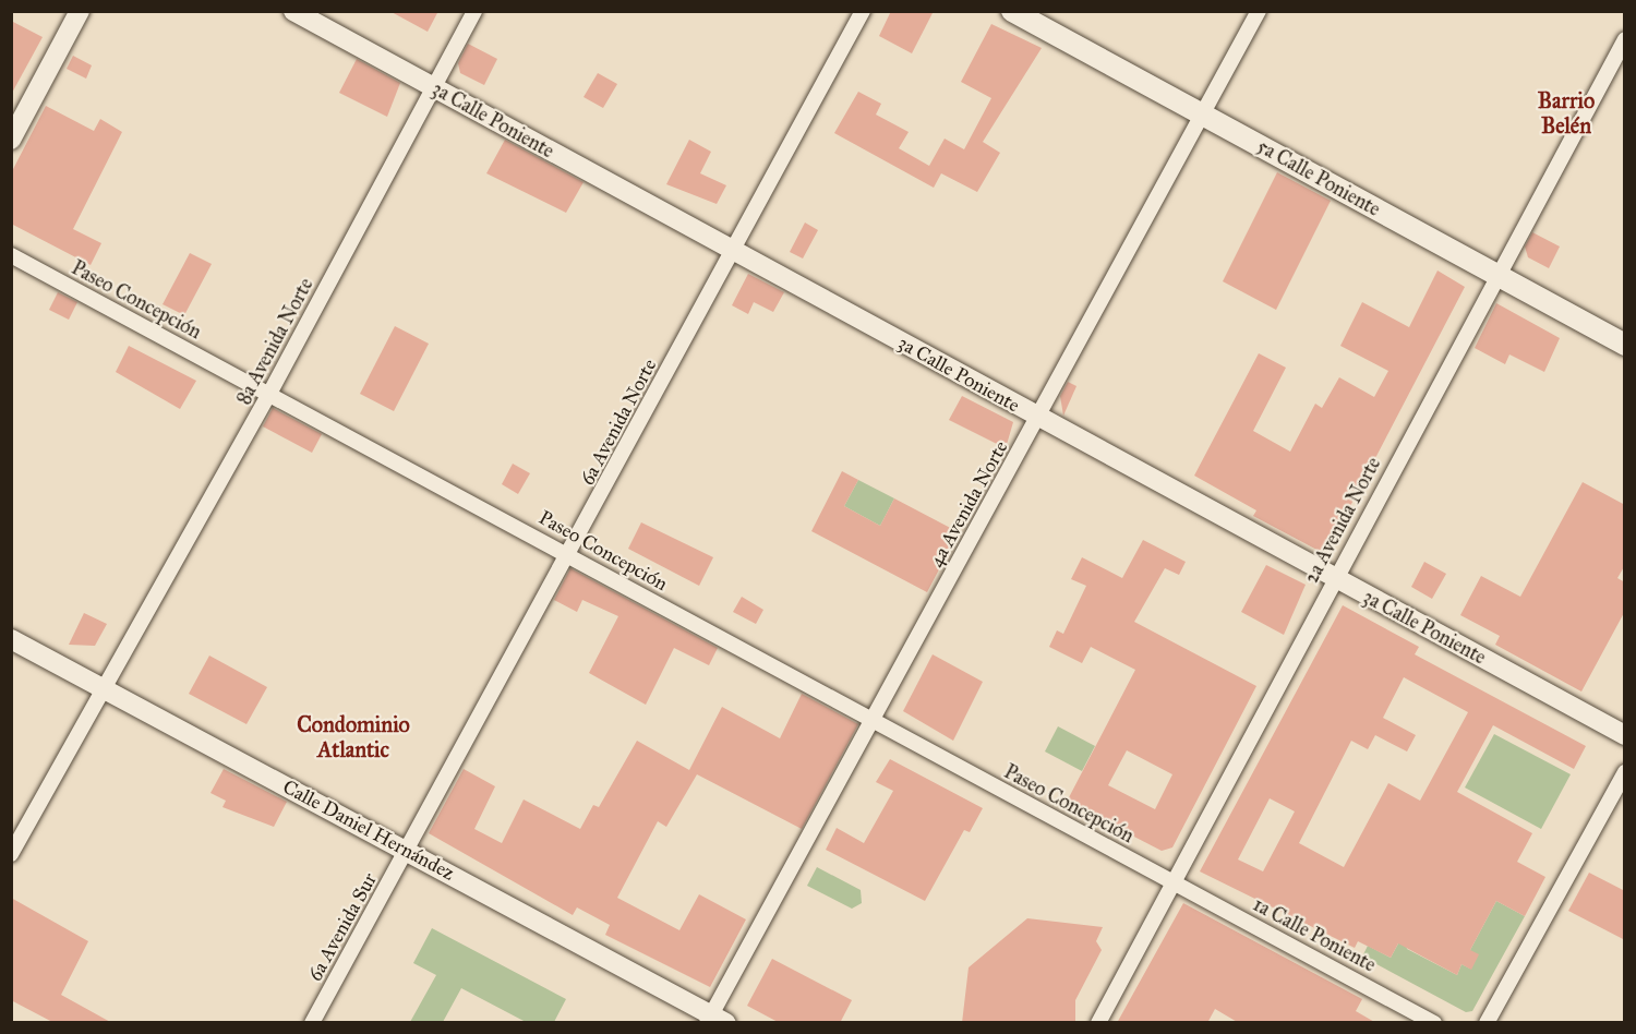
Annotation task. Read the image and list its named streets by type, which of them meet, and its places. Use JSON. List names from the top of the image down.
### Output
{
  "streets": {
    "main road": ["5a Calle Poniente"],
    "street": [
      "3a Calle Poniente",
      "Paseo Concepción",
      "8a Avenida Norte",
      "6a Avenida Norte",
      "4a Avenida Norte",
      "2a Avenida Norte",
      "Calle Daniel Hernández",
      "6a Avenida Sur",
      "1a Calle Poniente"
    ]
  },
  "crossings": [
    ["3a Calle Poniente", "8a Avenida Norte"],
    ["3a Calle Poniente", "6a Avenida Norte"],
    ["3a Calle Poniente", "4a Avenida Norte"],
    ["3a Calle Poniente", "2a Avenida Norte"],
    ["5a Calle Poniente", "4a Avenida Norte"],
    ["5a Calle Poniente", "2a Avenida Norte"],
    ["Paseo Concepción", "8a Avenida Norte"],
    ["Paseo Concepción", "6a Avenida Norte"],
    ["Paseo Concepción", "4a Avenida Norte"],
    ["Paseo Concepción", "2a Avenida Norte"],
    ["Paseo Concepción", "1a Calle Poniente"],
    ["8a Avenida Norte", "Calle Daniel Hernández"],
    ["6a Avenida Norte", "Calle Daniel Hernández"],
    ["6a Avenida Norte", "6a Avenida Sur"],
    ["4a Avenida Norte", "Calle Daniel Hernández"],
    ["2a Avenida Norte", "1a Calle Poniente"],
    ["Calle Daniel Hernández", "6a Avenida Sur"]
  ],
  "districts": ["Barrio Belén", "Condominio Atlantic"]
}
